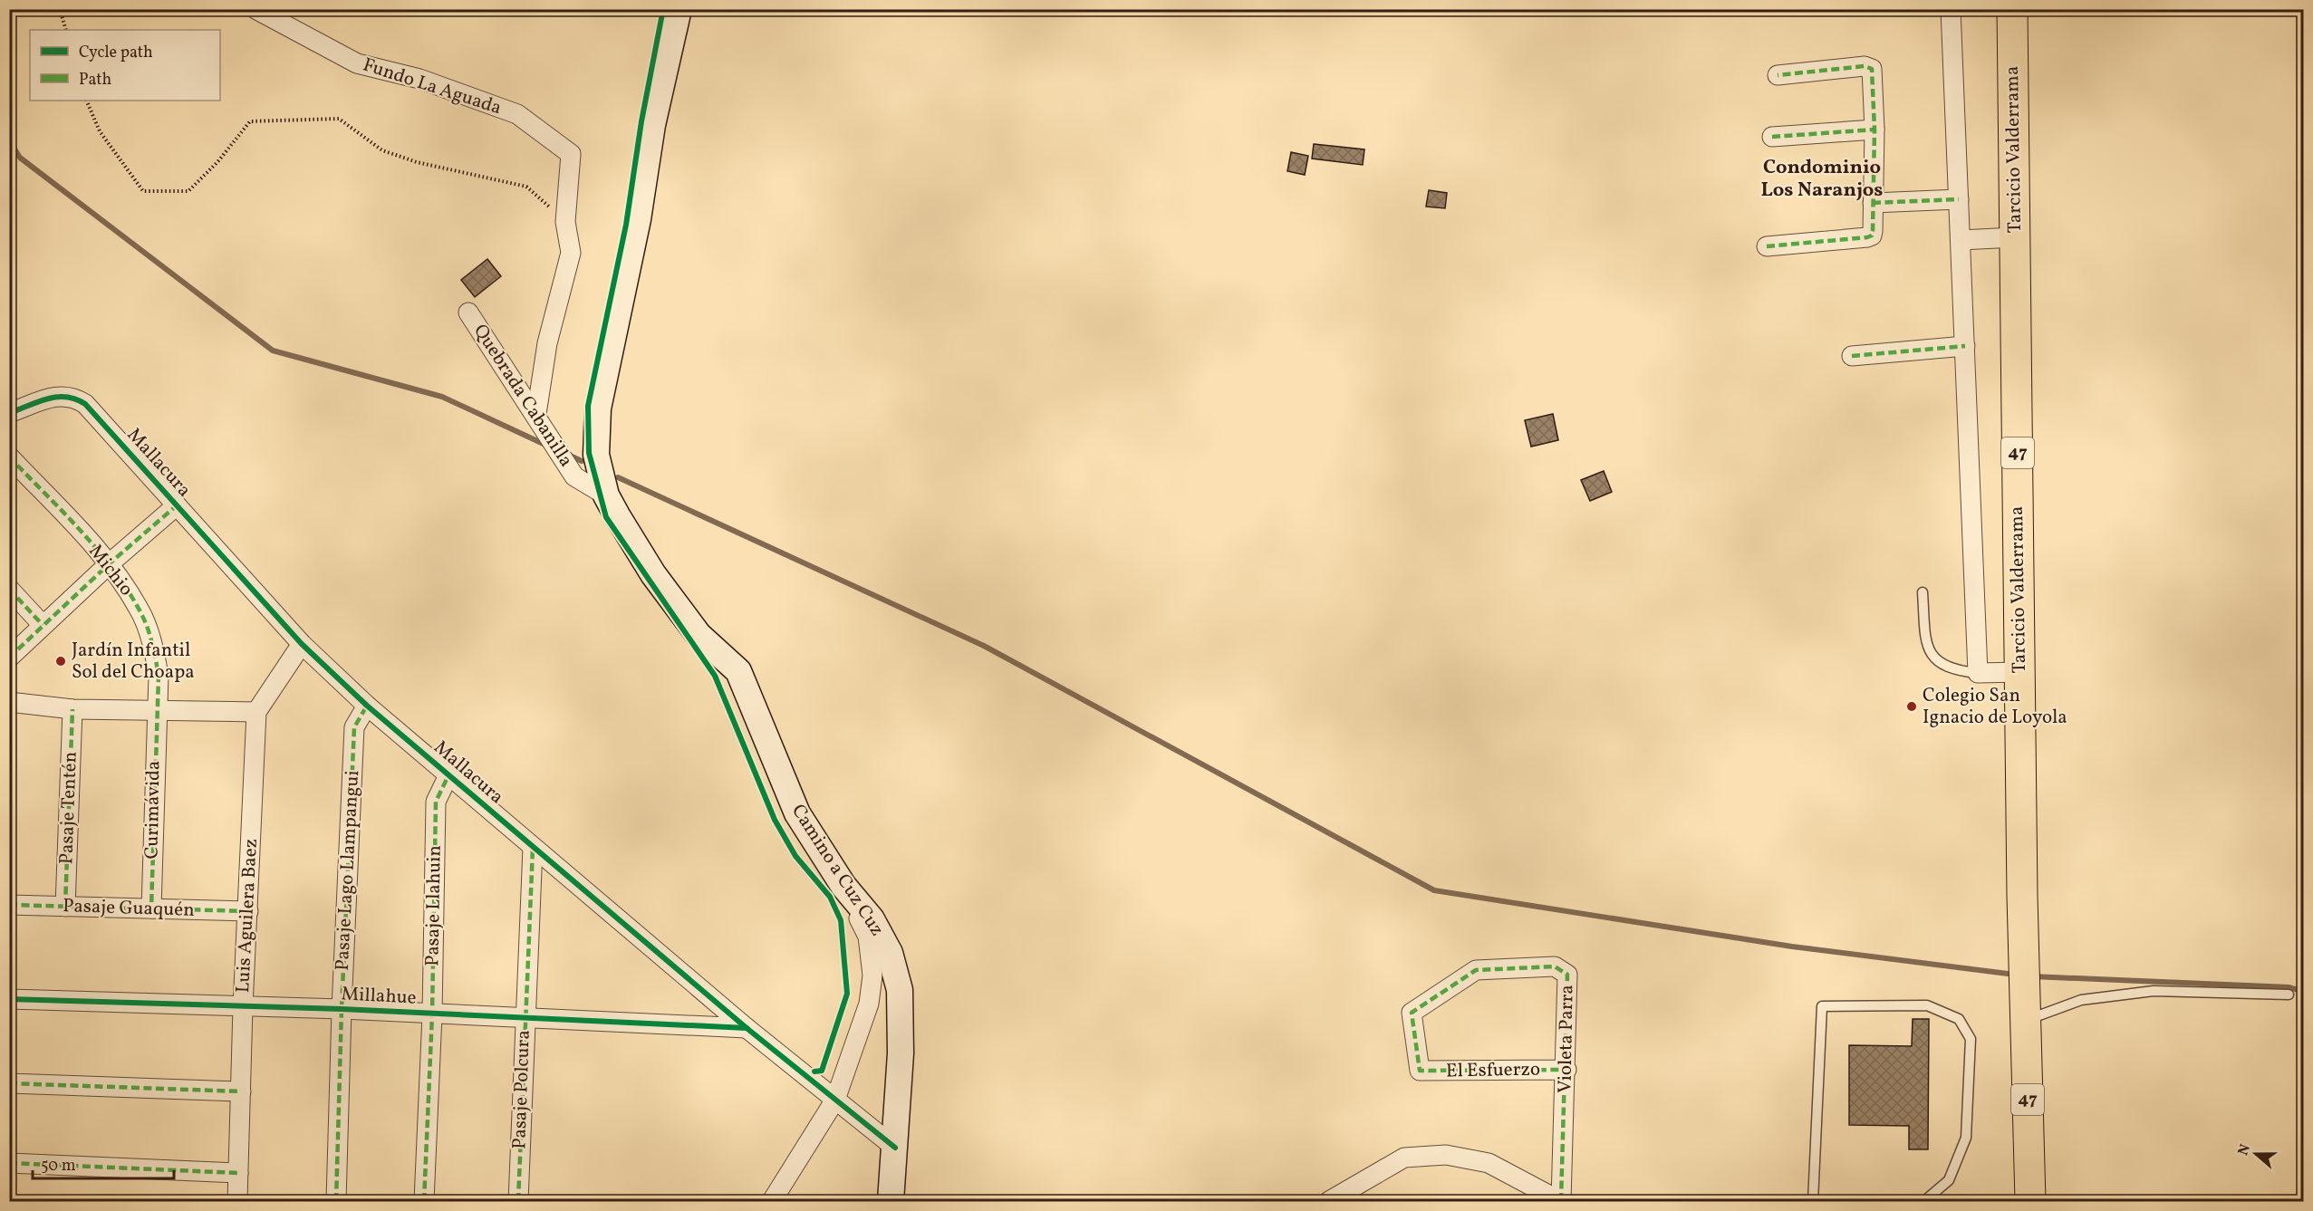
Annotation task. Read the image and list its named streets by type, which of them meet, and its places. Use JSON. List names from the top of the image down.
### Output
{
  "streets": {
    "main road": ["Tarcicio Valderrama", "47", "Camino a Cuz Cuz"],
    "street": [
      "Fundo La Aguada",
      "Quebrada Cabanilla",
      "Mallacura",
      "Michio",
      "Pasaje Tentén",
      "Curimávida",
      "Pasaje Lago Llampangui",
      "Pasaje Llahuin",
      "Pasaje Guaquén",
      "Luis Aguilera Baez",
      "Millahue",
      "Violeta Parra",
      "El Esfuerzo",
      "Pasaje Polcura"
    ]
  },
  "crossings": [
    ["Fundo La Aguada", "Quebrada Cabanilla"],
    ["Quebrada Cabanilla", "Camino a Cuz Cuz"],
    ["Mallacura", "Pasaje Lago Llampangui"],
    ["Mallacura", "Camino a Cuz Cuz"],
    ["Mallacura", "Pasaje Llahuin"],
    ["Mallacura", "Millahue"],
    ["Mallacura", "Pasaje Polcura"],
    ["Michio", "Curimávida"],
    ["Pasaje Tentén", "Pasaje Guaquén"],
    ["Curimávida", "Pasaje Guaquén"],
    ["Pasaje Lago Llampangui", "Millahue"],
    ["Pasaje Llahuin", "Millahue"],
    ["Pasaje Guaquén", "Luis Aguilera Baez"],
    ["Luis Aguilera Baez", "Millahue"],
    ["Millahue", "Pasaje Polcura"],
    ["Violeta Parra", "El Esfuerzo"]
  ],
  "districts": ["Condominio Los Naranjos"],
  "places": ["Jardín Infantil Sol del Choapa", "Colegio San Ignacio de Loyola"],
  "legend": ["Cycle path", "Path"],
  "scale_bar": "50 m",
  "north": "left"
}
